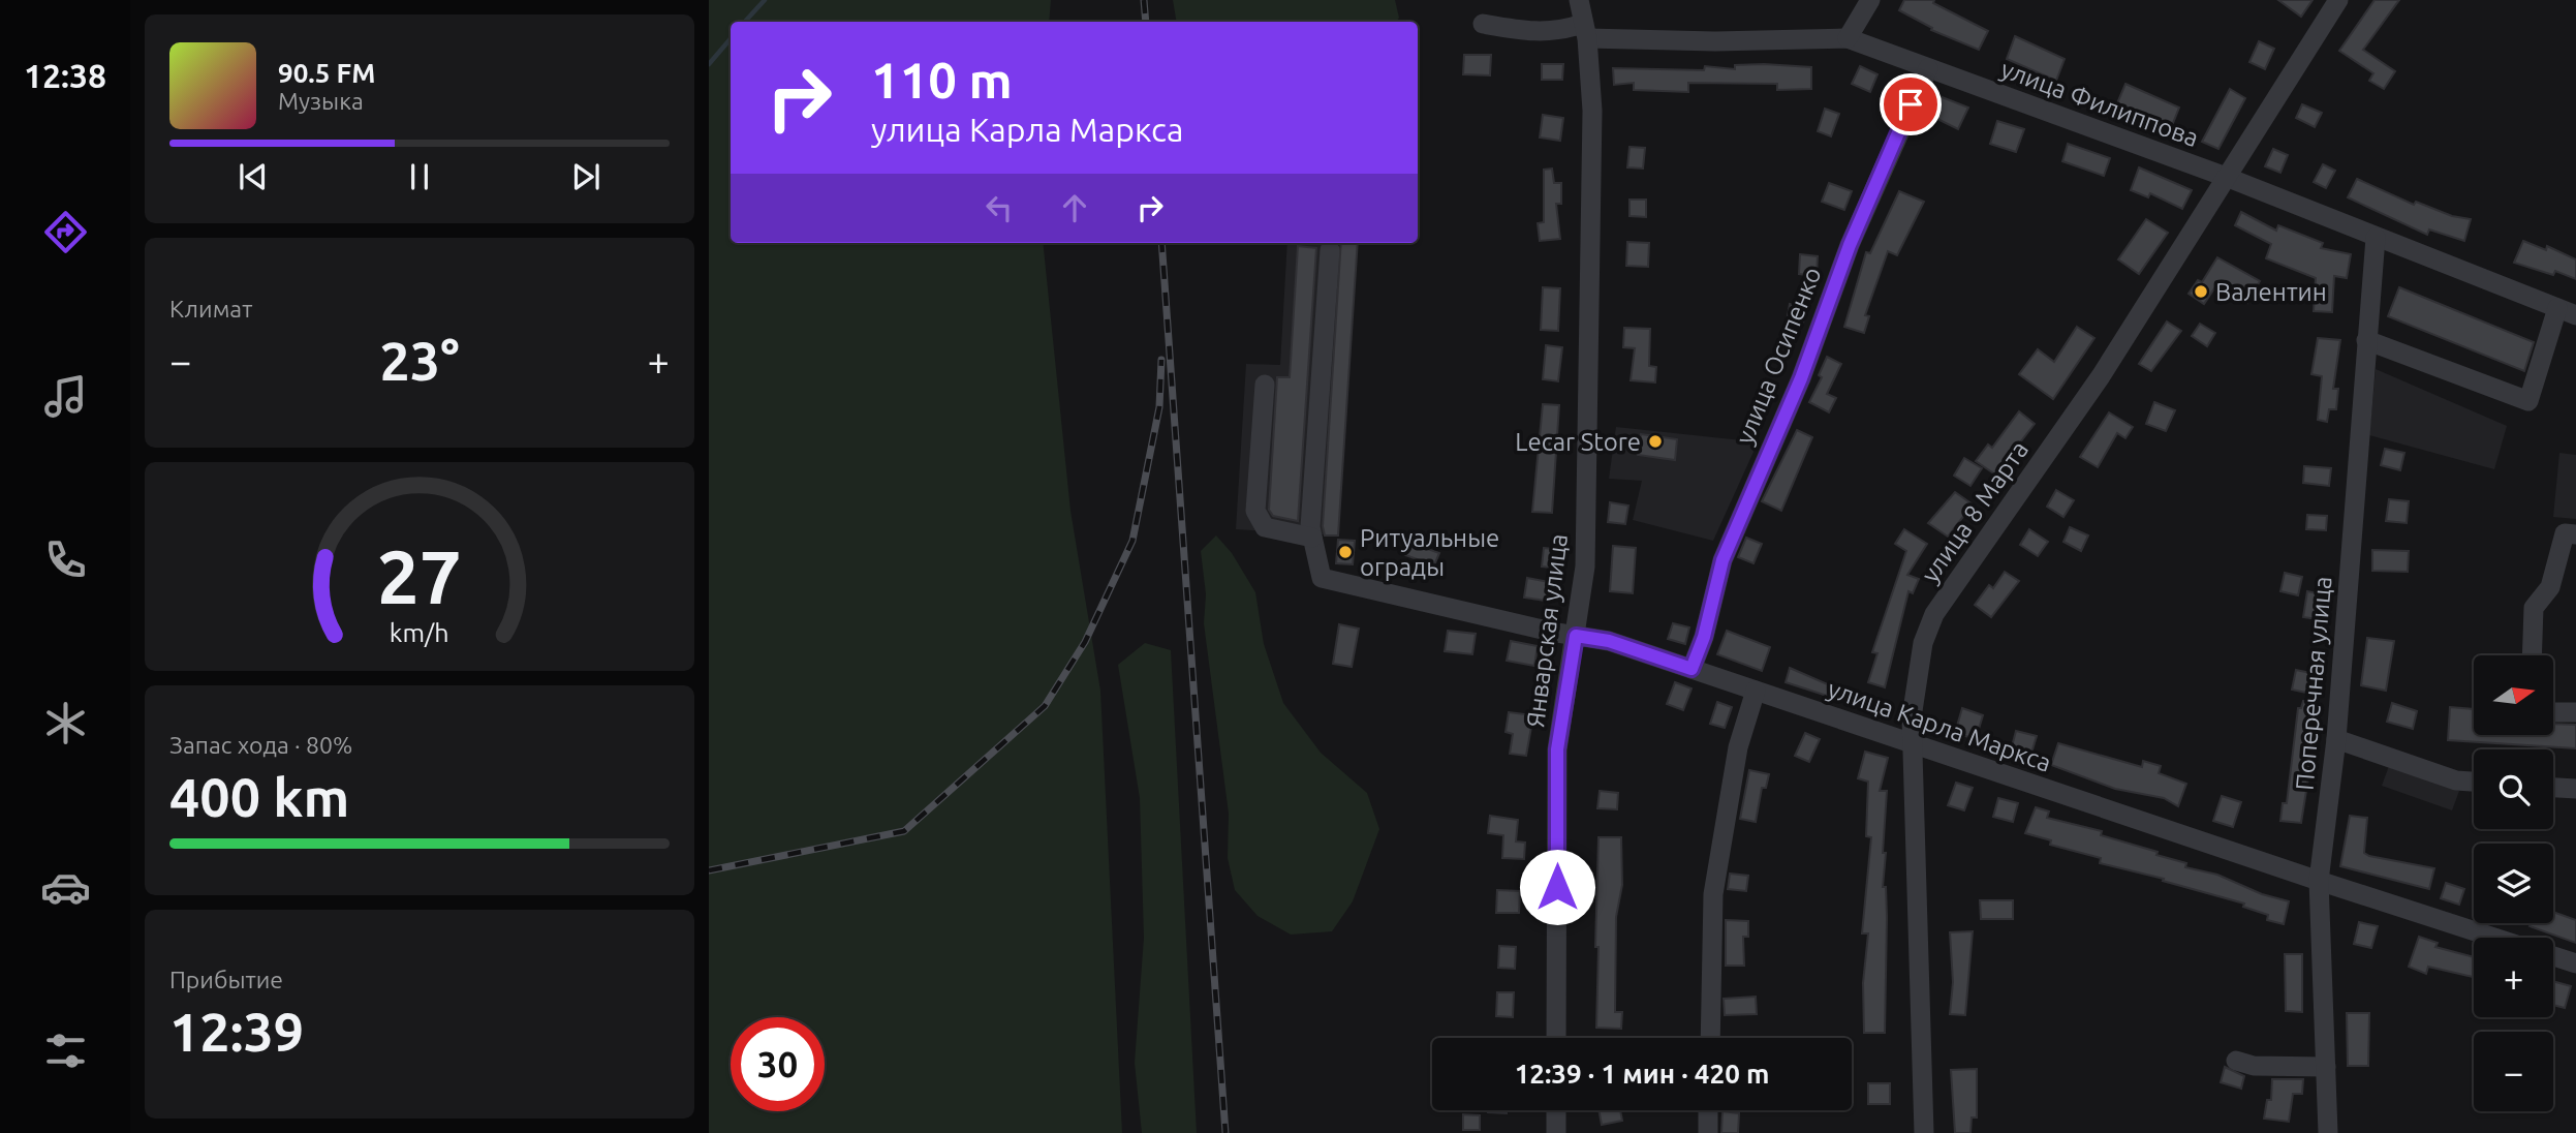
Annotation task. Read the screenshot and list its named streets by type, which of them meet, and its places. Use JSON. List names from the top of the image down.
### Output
{
  "streets": {
    "street": [
      "улица Филиппова",
      "улица Осипенко",
      "улица 8 Марта",
      "Январская улица",
      "Поперечная улица",
      "улица Карла Маркса"
    ]
  },
  "crossings": [
    ["улица Филиппова", "улица Осипенко"],
    ["улица Филиппова", "улица 8 Марта"],
    ["улица Филиппова", "Январская улица"],
    ["улица Филиппова", "Поперечная улица"],
    ["улица Осипенко", "улица Карла Маркса"],
    ["улица 8 Марта", "улица Карла Маркса"],
    ["Январская улица", "улица Карла Маркса"],
    ["Поперечная улица", "улица Карла Маркса"]
  ],
  "places": ["Валентин", "Lecar Store", "Ритуальные ограды"],
  "north": "right",
  "page": {
    "tabs": "12:38",
    "turn": ["110 m", "улица Карла Маркса"],
    "song": ["90.5 FM", "Музыка"],
    "tile": [
      "Климат",
      ["Запас хода · 80%", "400 km"],
      ["Прибытие", "12:39"]
    ],
    "heat": ["−", "23°", "+"],
    "map_buttons": ["+", "−"],
    "limit": "30",
    "trip": "12:39 · 1 мин · 420 m",
    "gauge": ["27", "km/h"]
  }
}
